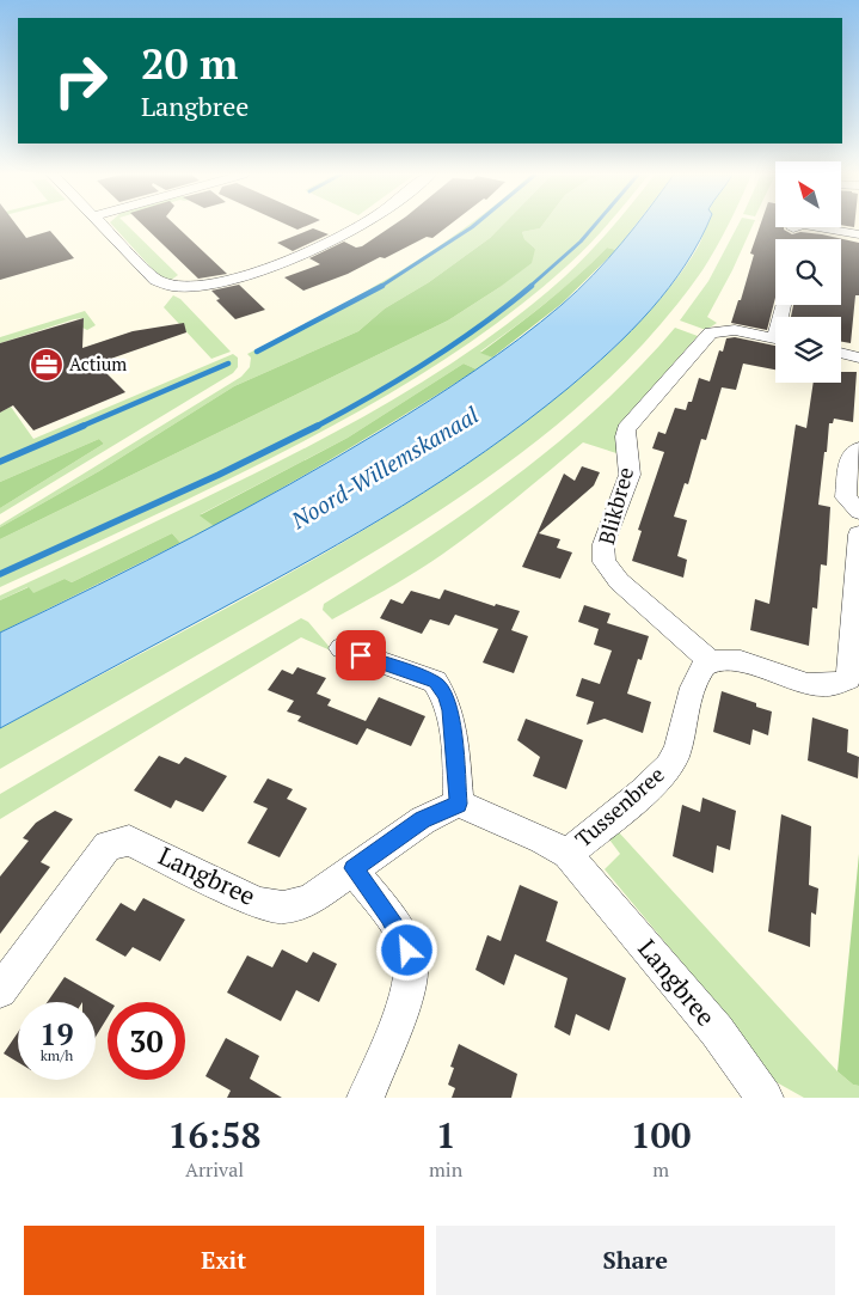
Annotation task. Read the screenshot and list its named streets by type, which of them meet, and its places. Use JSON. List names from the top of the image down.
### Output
{
  "streets": {
    "street": ["Blikbree", "Tussenbree", "Langbree"]
  },
  "crossings": [
    ["Blikbree", "Tussenbree"],
    ["Tussenbree", "Langbree"]
  ],
  "water": ["Noord-Willemskanaal"],
  "places": {
    "office": ["Actium"]
  },
  "north": "top left",
  "page": {
    "turn": ["20 m", "Langbree"],
    "speed": "19 km/h",
    "limit": "30",
    "eta": [
      "16:58",
      "Arrival",
      "1",
      "min",
      "100",
      "m"
    ],
    "buttons": ["Exit", "Share"]
  }
}
